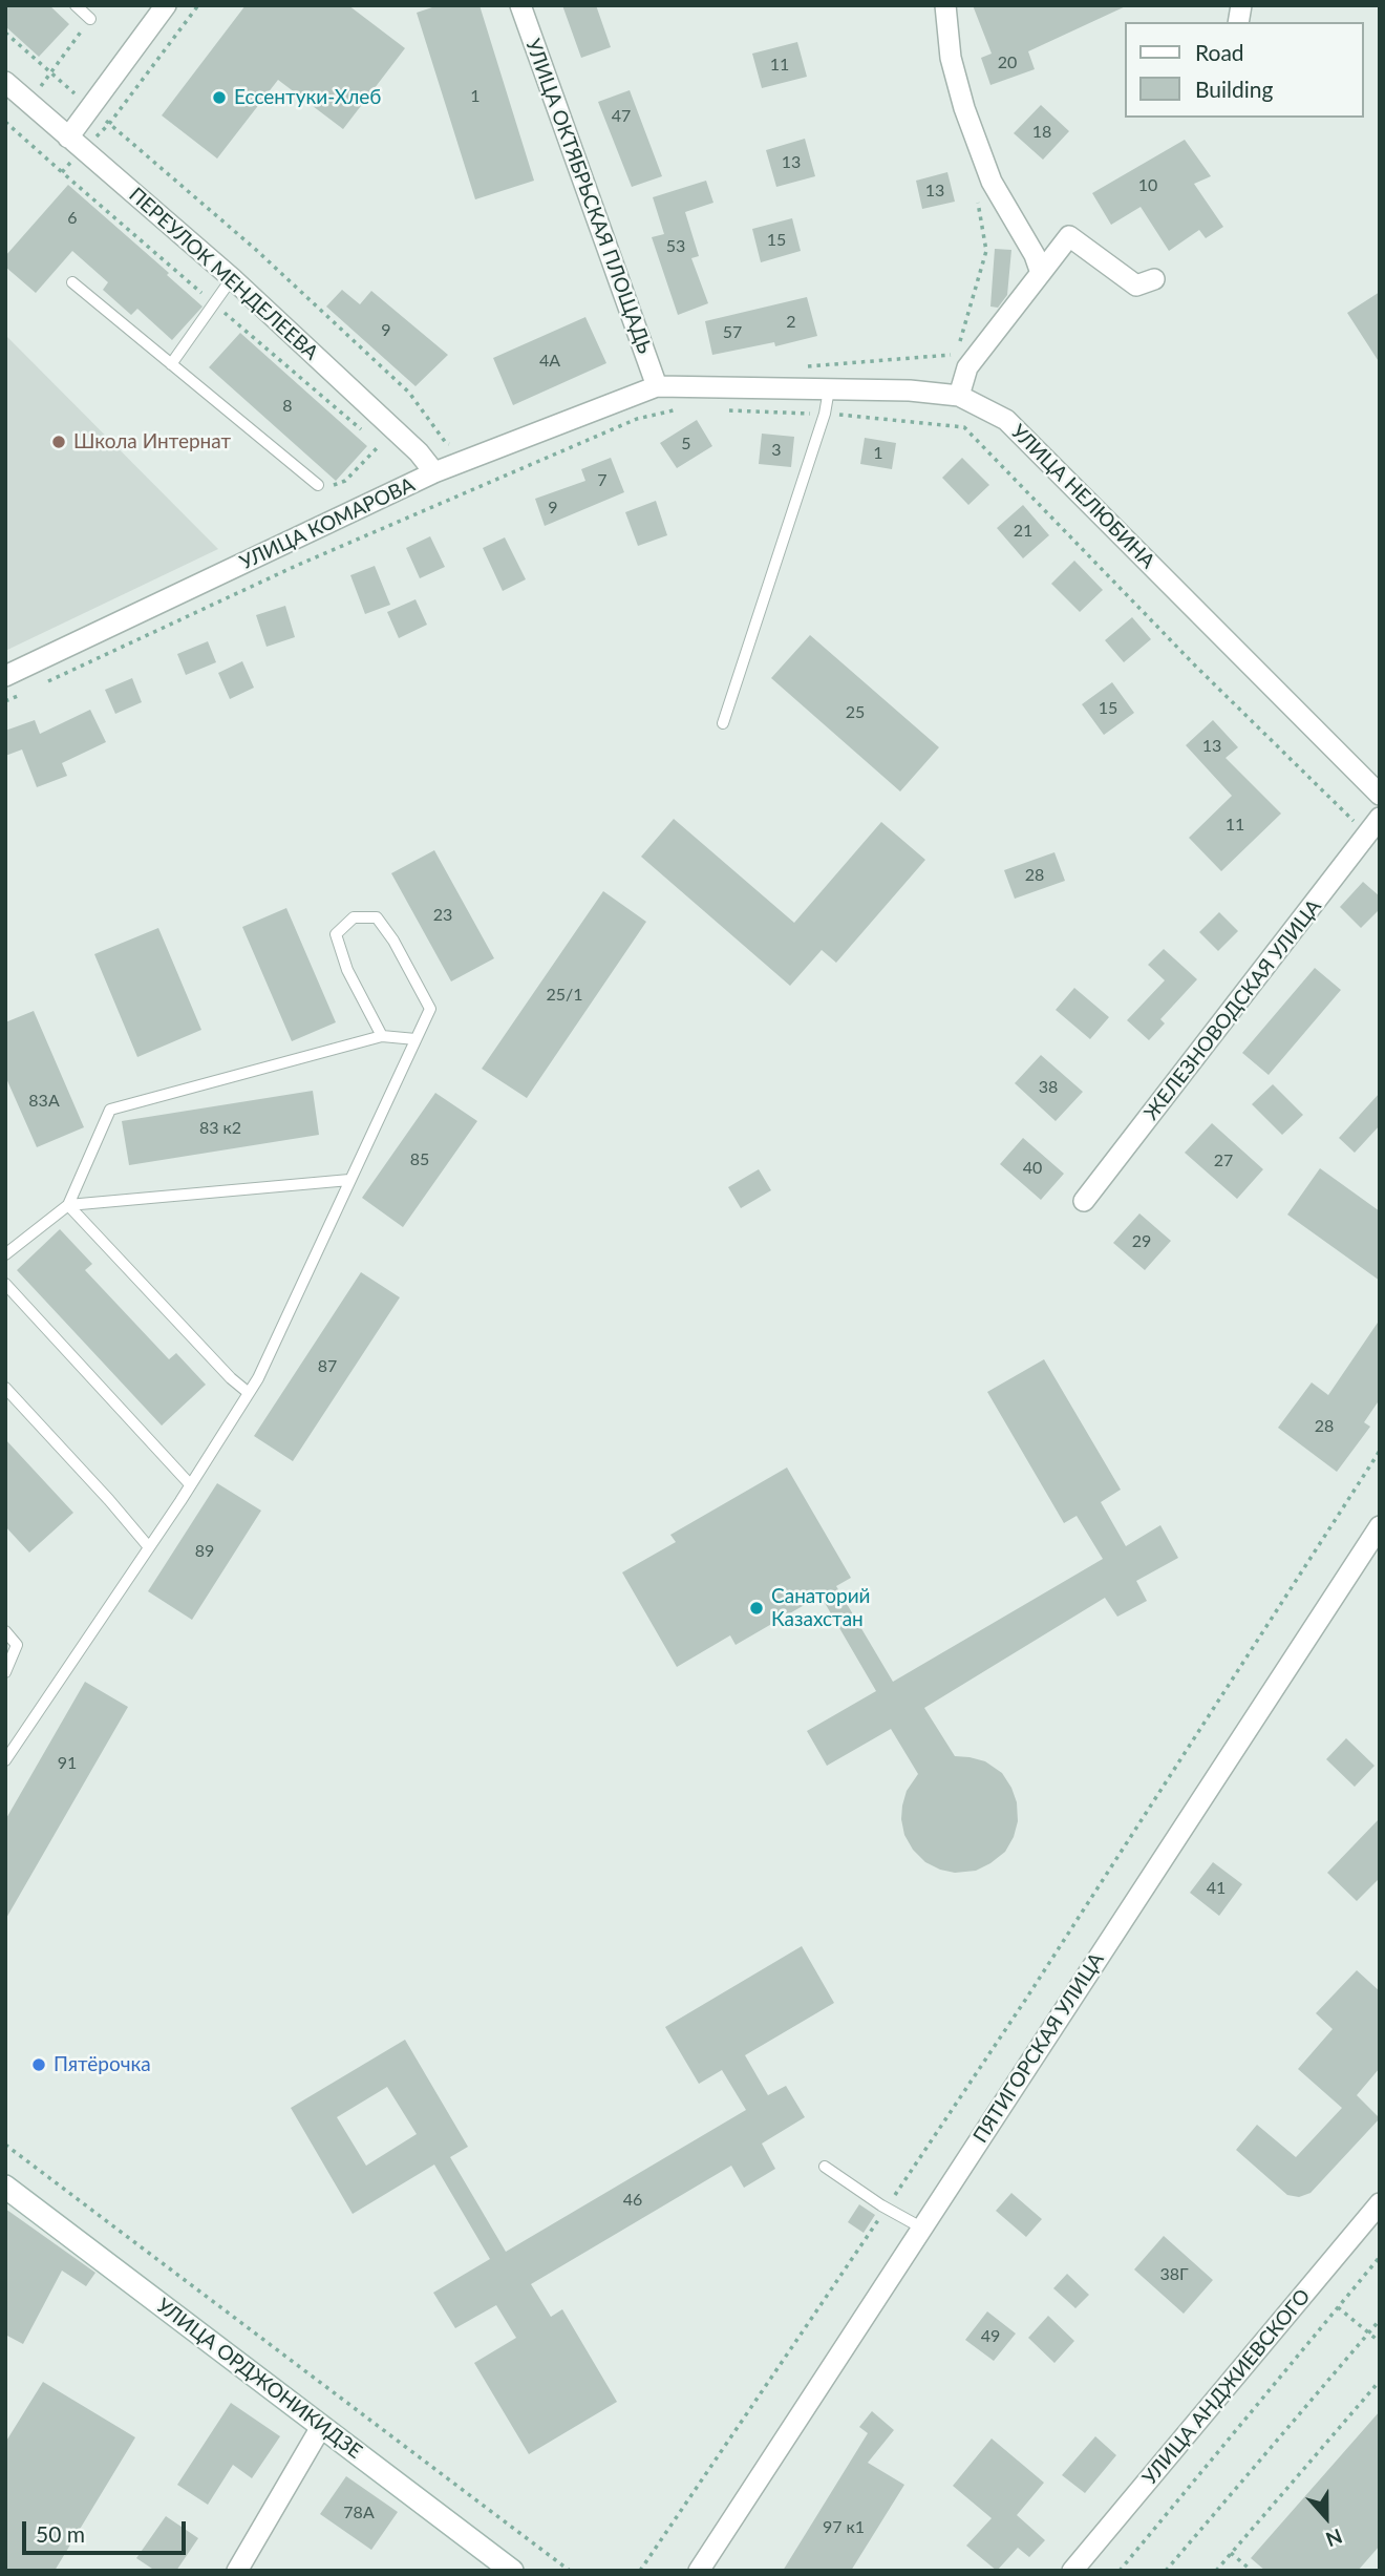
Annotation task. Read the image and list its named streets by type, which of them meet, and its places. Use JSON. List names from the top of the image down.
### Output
{
  "streets": {
    "main road": ["УЛИЦА ОРДЖОНИКИДЗЕ"],
    "street": [
      "УЛИЦА ОКТЯБРЬСКАЯ ПЛОЩАДЬ",
      "ПЕРЕУЛОК МЕНДЕЛЕЕВА",
      "УЛИЦА НЕЛЮБИНА",
      "УЛИЦА КОМАРОВА",
      "ЖЕЛЕЗНОВОДСКАЯ УЛИЦА",
      "ПЯТИГОРСКАЯ УЛИЦА",
      "УЛИЦА АНДЖИЕВСКОГО"
    ]
  },
  "crossings": [
    ["УЛИЦА ОКТЯБРЬСКАЯ ПЛОЩАДЬ", "УЛИЦА НЕЛЮБИНА"],
    ["УЛИЦА ОКТЯБРЬСКАЯ ПЛОЩАДЬ", "УЛИЦА КОМАРОВА"],
    ["ПЕРЕУЛОК МЕНДЕЛЕЕВА", "УЛИЦА КОМАРОВА"],
    ["УЛИЦА НЕЛЮБИНА", "УЛИЦА КОМАРОВА"]
  ],
  "places": [
    "Ессентуки-Хлеб",
    "Школа Интернат",
    "Санаторий Казахстан",
    "Пятёрочка"
  ],
  "house_numbers": [
    "20",
    "11",
    "1",
    "47",
    "18",
    "13",
    "10",
    "13",
    "6",
    "15",
    "53",
    "2",
    "9",
    "57",
    "4А",
    "8",
    "5",
    "3",
    "1",
    "7",
    "9",
    "21",
    "15",
    "25",
    "13",
    "11",
    "28",
    "23",
    "25/1",
    "38",
    "83А",
    "83 к2",
    "85",
    "27",
    "40",
    "29",
    "87",
    "28",
    "89",
    "91",
    "41",
    "46",
    "38Г",
    "49",
    "78А",
    "97 к1"
  ],
  "legend": ["Road", "Building"],
  "scale_bar": "50 m",
  "north": "bottom"
}
